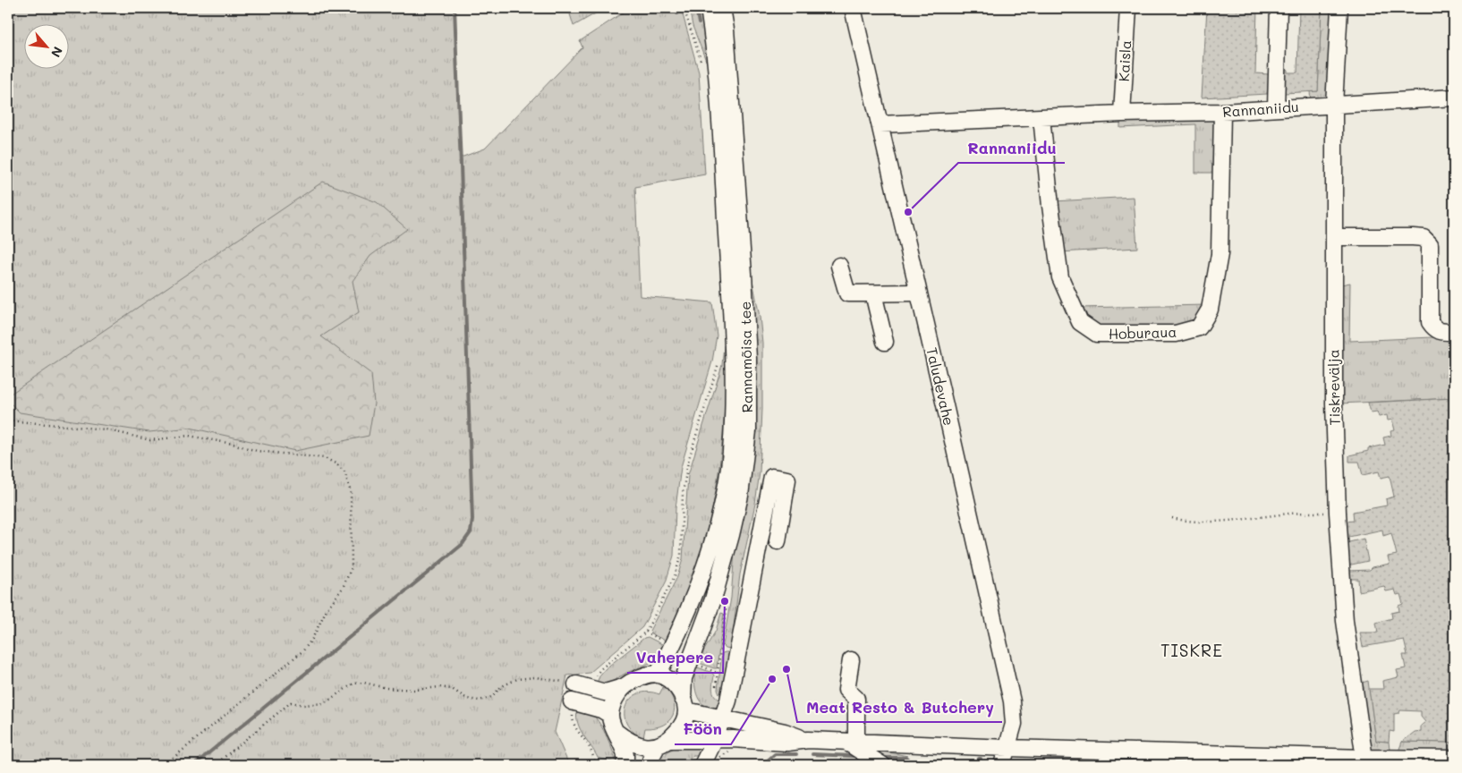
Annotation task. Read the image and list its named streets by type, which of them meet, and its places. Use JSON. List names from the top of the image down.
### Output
{
  "streets": {
    "street": [
      "Kaisla",
      "Rannaniidu",
      "Hoburaua",
      "Rannamõisa tee",
      "Taludevahe",
      "Tiskrevälja"
    ]
  },
  "crossings": [
    ["Kaisla", "Rannaniidu"],
    ["Rannaniidu", "Hoburaua"],
    ["Rannaniidu", "Taludevahe"],
    ["Rannaniidu", "Tiskrevälja"]
  ],
  "districts": ["TISKRE"],
  "places": [
    "Rannaniidu",
    "Vahepere",
    "Meat Resto & Butchery",
    "Föön"
  ],
  "north": "bottom right"
}
